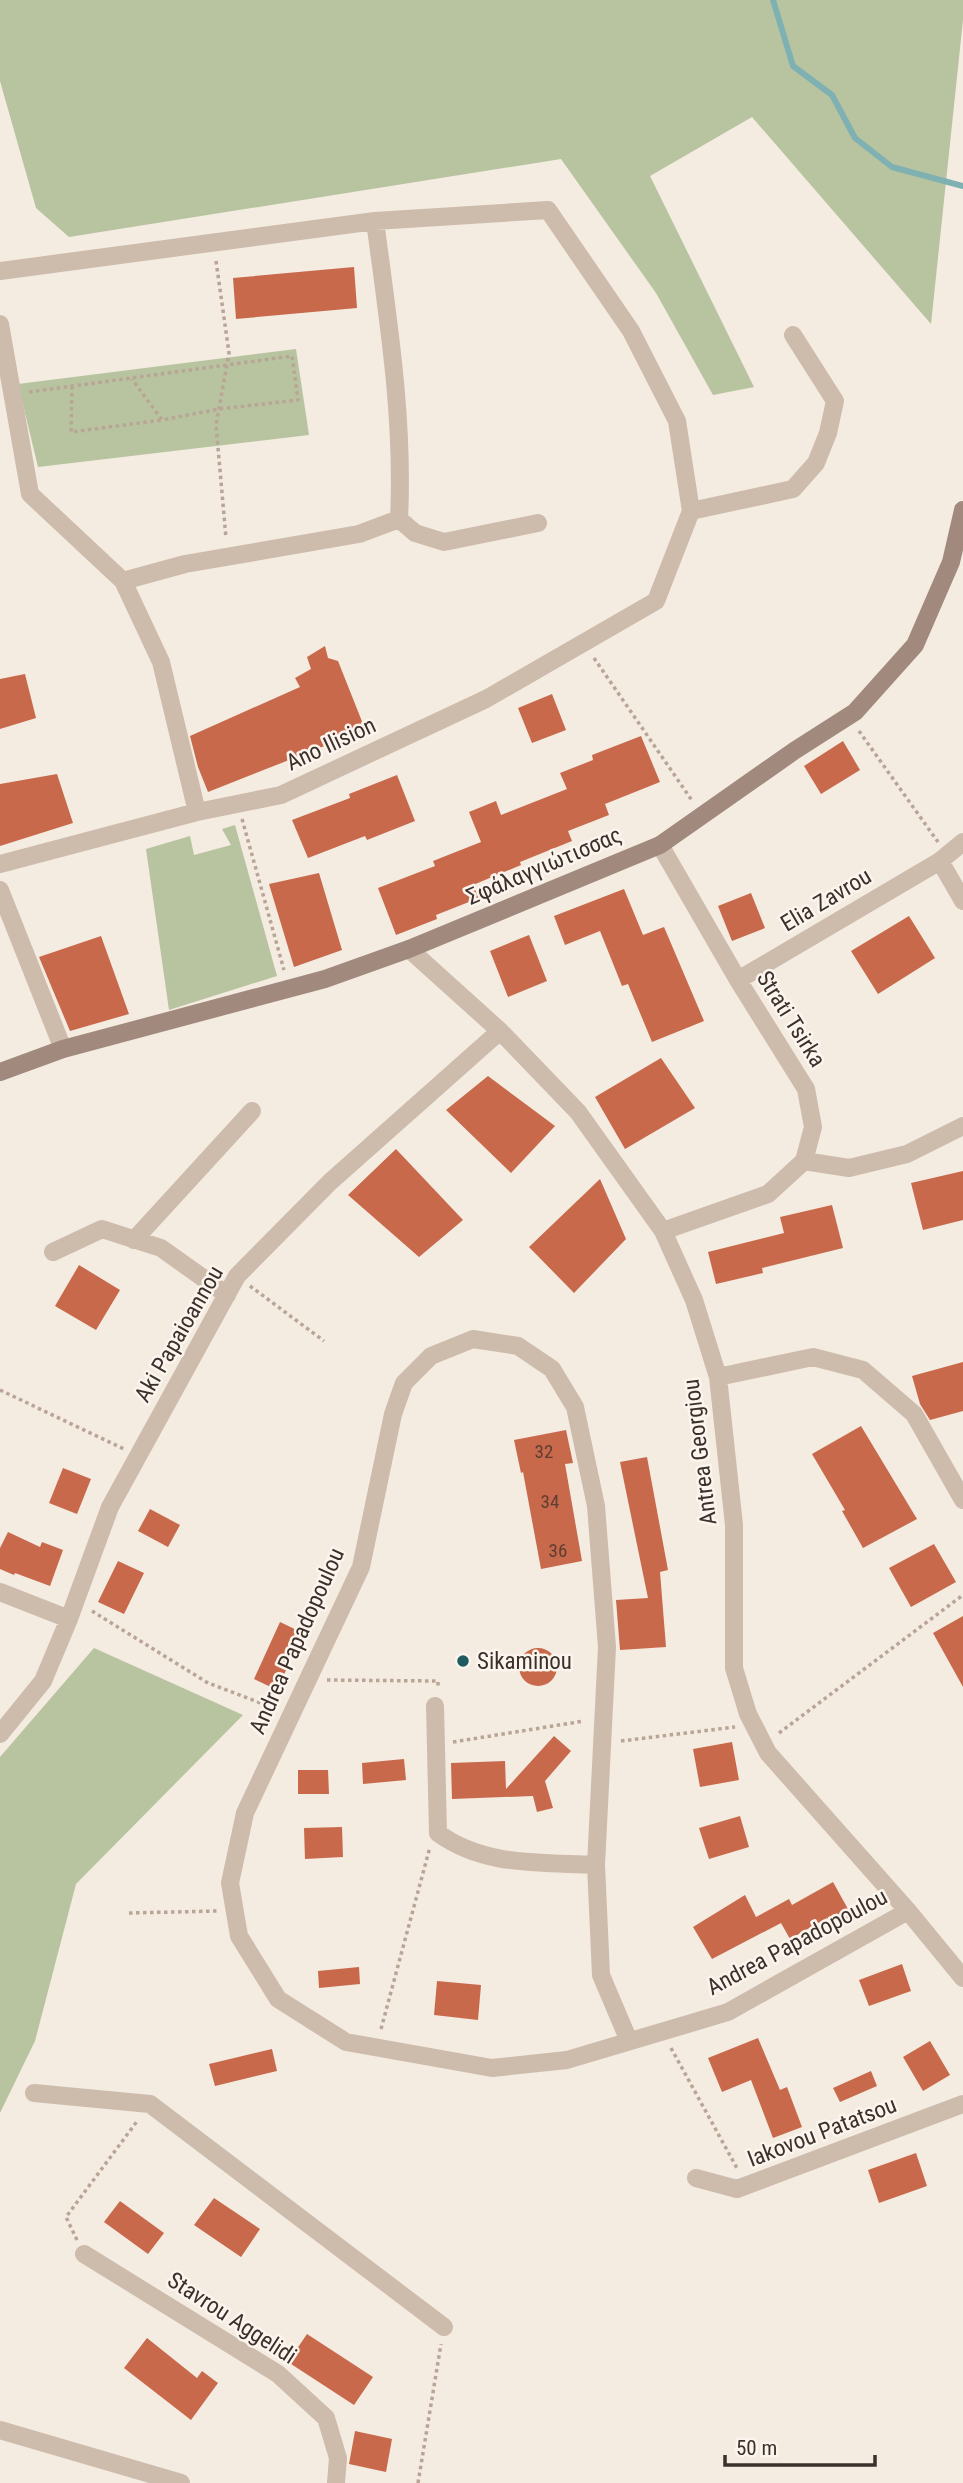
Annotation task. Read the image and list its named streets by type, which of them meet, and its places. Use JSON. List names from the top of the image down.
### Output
{
  "streets": {
    "street": [
      "Ano Ilision",
      "Σφάλαγγιώτισσας",
      "Elia Zavrou",
      "Strati Tsirka",
      "Aki Papaioannou",
      "Antrea Georgiou",
      "Andrea Papadopoulou",
      "Iakovou Patatsou",
      "Stavrou Aggelidi"
    ]
  },
  "crossings": [
    ["Σφάλαγγιώτισσας", "Strati Tsirka"],
    ["Σφάλαγγιώτισσας", "Antrea Georgiou"],
    ["Elia Zavrou", "Strati Tsirka"],
    ["Aki Papaioannou", "Antrea Georgiou"],
    ["Antrea Georgiou", "Andrea Papadopoulou"]
  ],
  "places": ["Sikaminou"],
  "house_numbers": ["32", "34", "36"],
  "scale_bar": "50 m"
}
